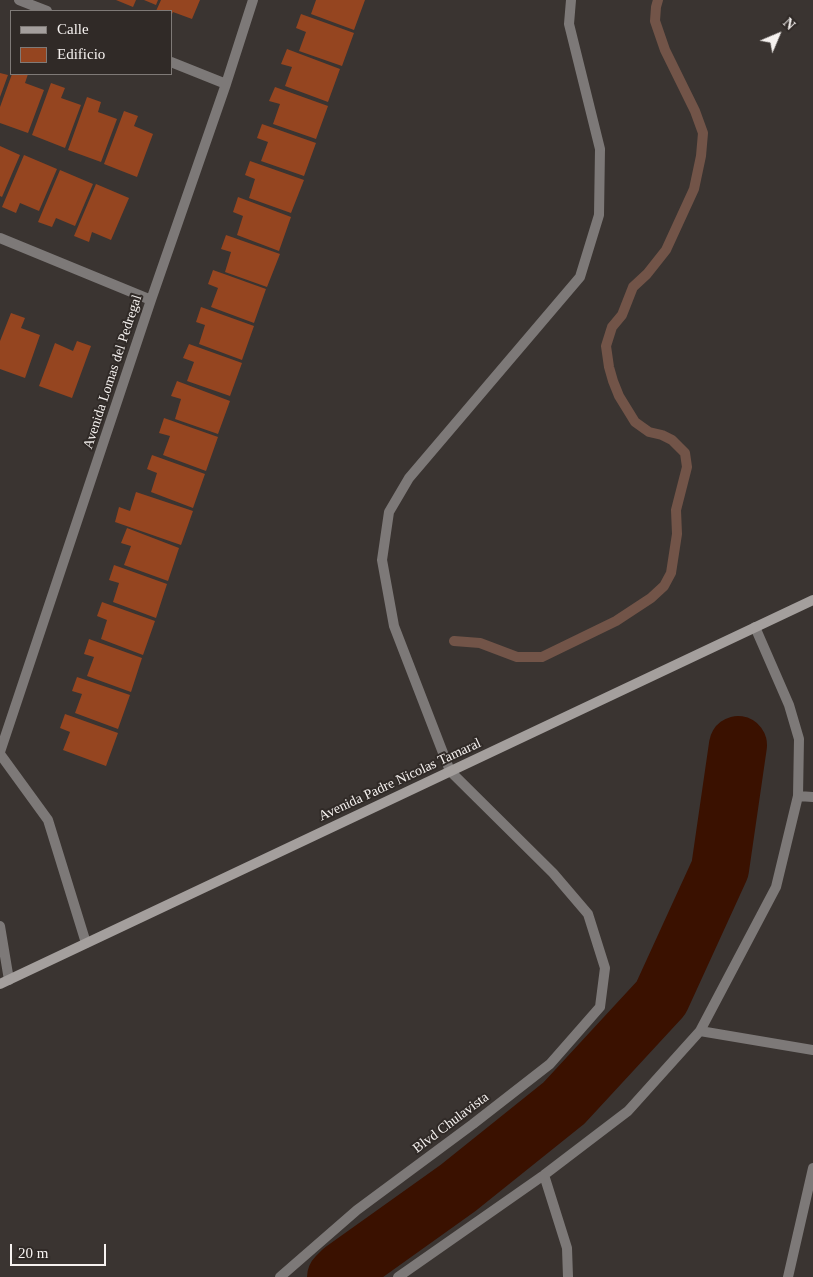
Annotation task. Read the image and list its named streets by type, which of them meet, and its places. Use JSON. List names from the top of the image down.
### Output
{
  "streets": {
    "street": ["Avenida Lomas del Pedregal", "Avenida Padre Nicolas Tamaral", "Blvd Chulavista"]
  },
  "crossings": [
    ["Avenida Lomas del Pedregal", "Avenida Padre Nicolas Tamaral"],
    ["Avenida Padre Nicolas Tamaral", "Blvd Chulavista"]
  ],
  "legend": ["Calle", "Edificio"],
  "scale_bar": "20 m",
  "north": "top right"
}
